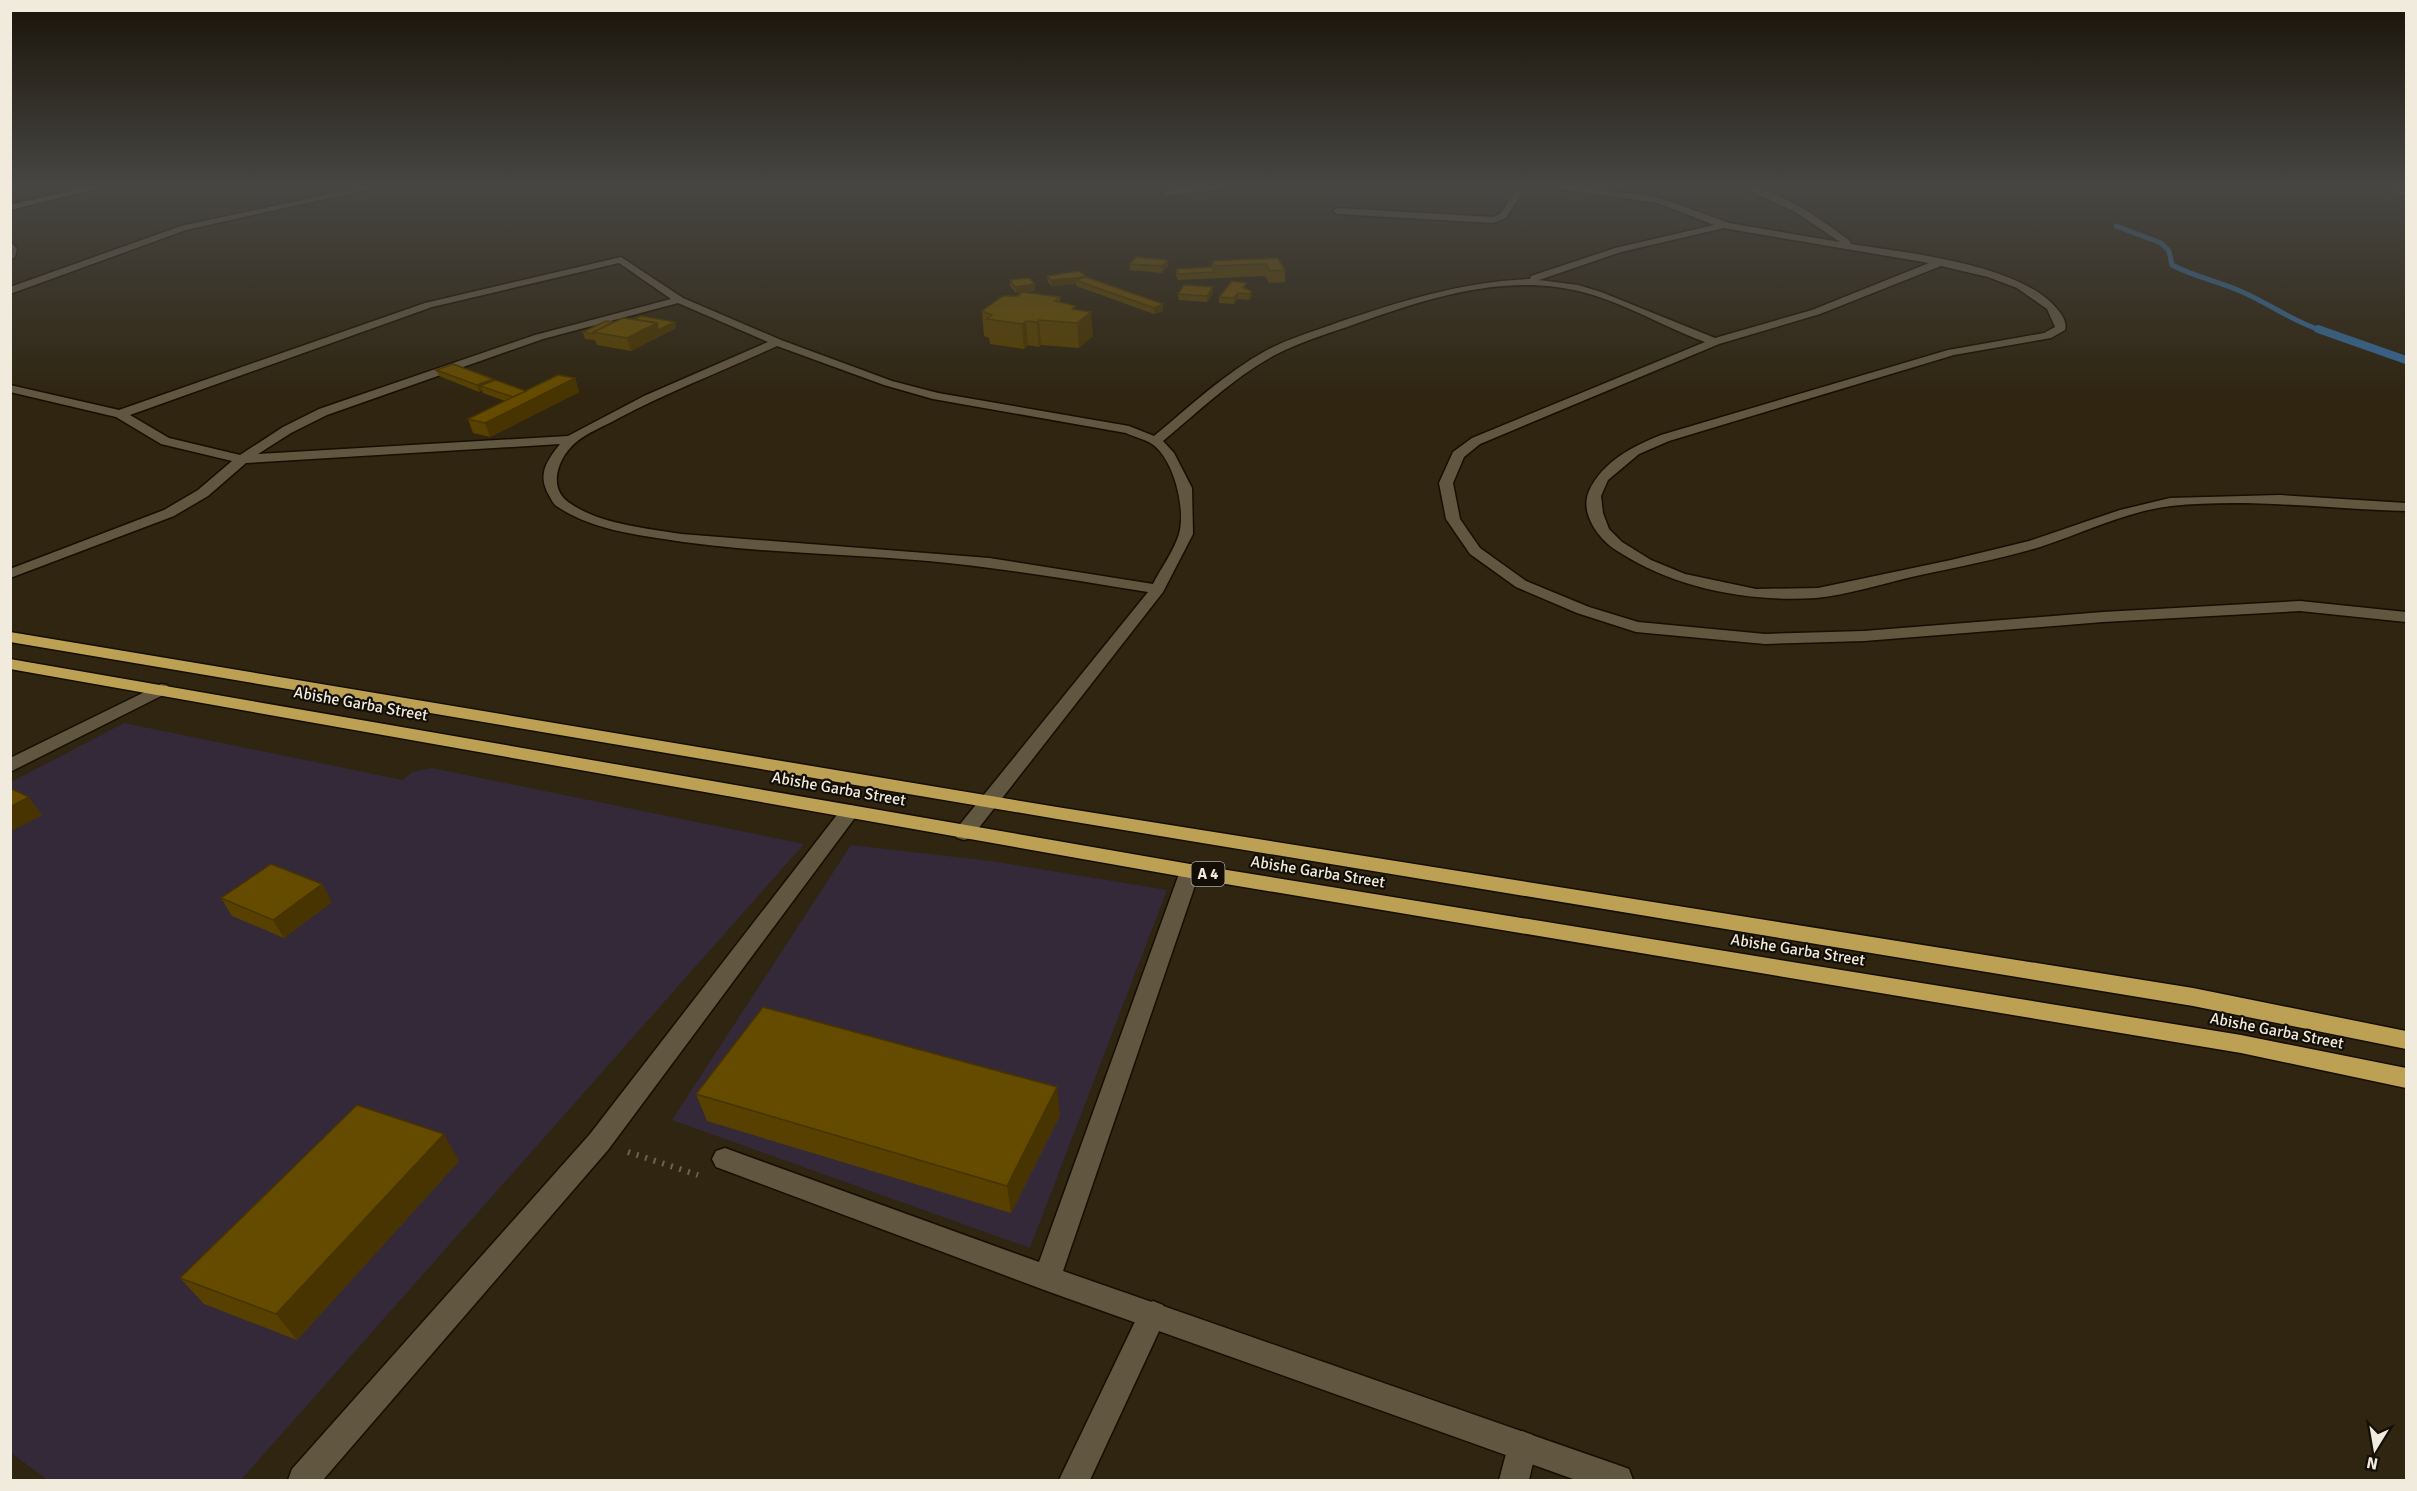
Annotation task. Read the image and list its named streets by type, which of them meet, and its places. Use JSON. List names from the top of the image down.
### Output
{
  "streets": {
    "highway": ["Abishe Garba Street", "A 4"]
  },
  "north": "bottom"
}
